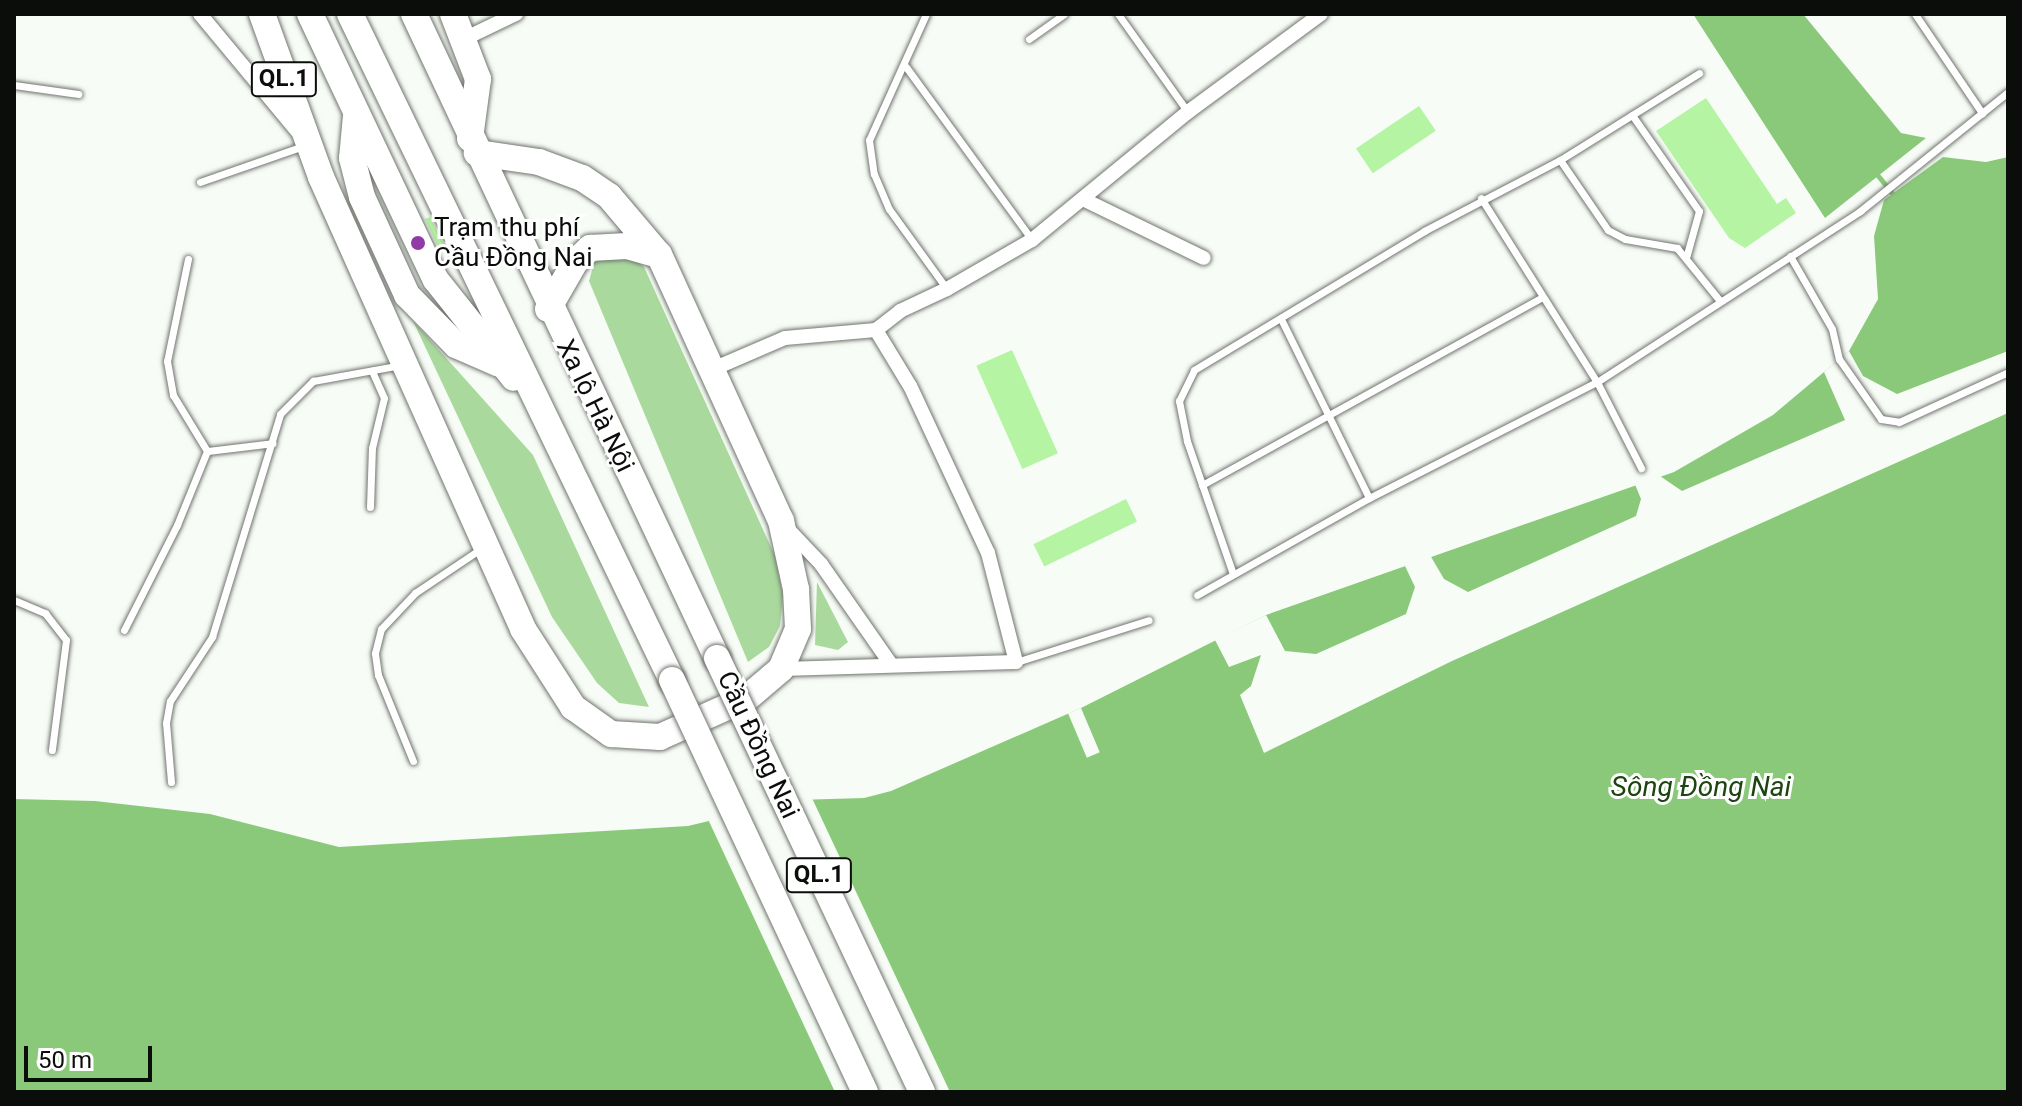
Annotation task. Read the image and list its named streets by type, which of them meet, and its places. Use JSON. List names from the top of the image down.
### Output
{
  "streets": {
    "highway": ["QL.1", "Xa lộ Hà Nội", "Cầu Đồng Nai"]
  },
  "crossings": [
    ["Xa lộ Hà Nội", "Cầu Đồng Nai"]
  ],
  "water": ["Sông Đồng Nai"],
  "places": ["Trạm thu phí Cầu Đồng Nai"],
  "scale_bar": "50 m"
}
